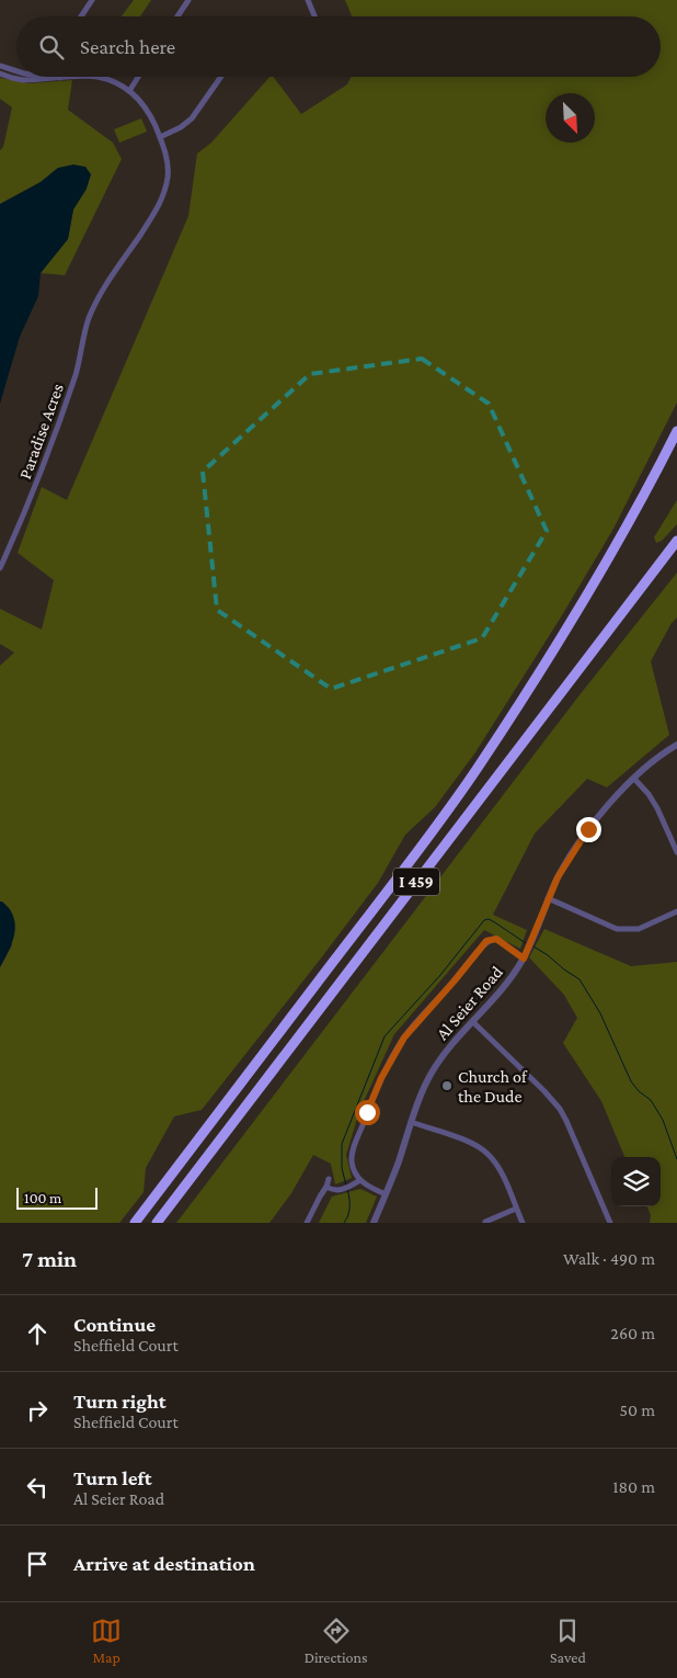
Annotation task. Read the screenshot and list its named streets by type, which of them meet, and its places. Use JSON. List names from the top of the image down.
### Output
{
  "streets": {
    "highway": ["I 459"],
    "street": ["Paradise Acres", "Al Seier Road"]
  },
  "places": ["Church of the Dude"],
  "scale_bar": "100 m",
  "north": "bottom right",
  "page": {
    "search": "Search here",
    "scale": "100 m",
    "heading": ["7 min", "Walk · 490 m"],
    "list": [
      ["Continue", "Sheffield Court", "260 m"],
      ["Turn right", "Sheffield Court", "50 m"],
      ["Turn left", "Al Seier Road", "180 m"],
      "Arrive at destination"
    ],
    "nav": ["Map", "Directions", "Saved"]
  }
}
